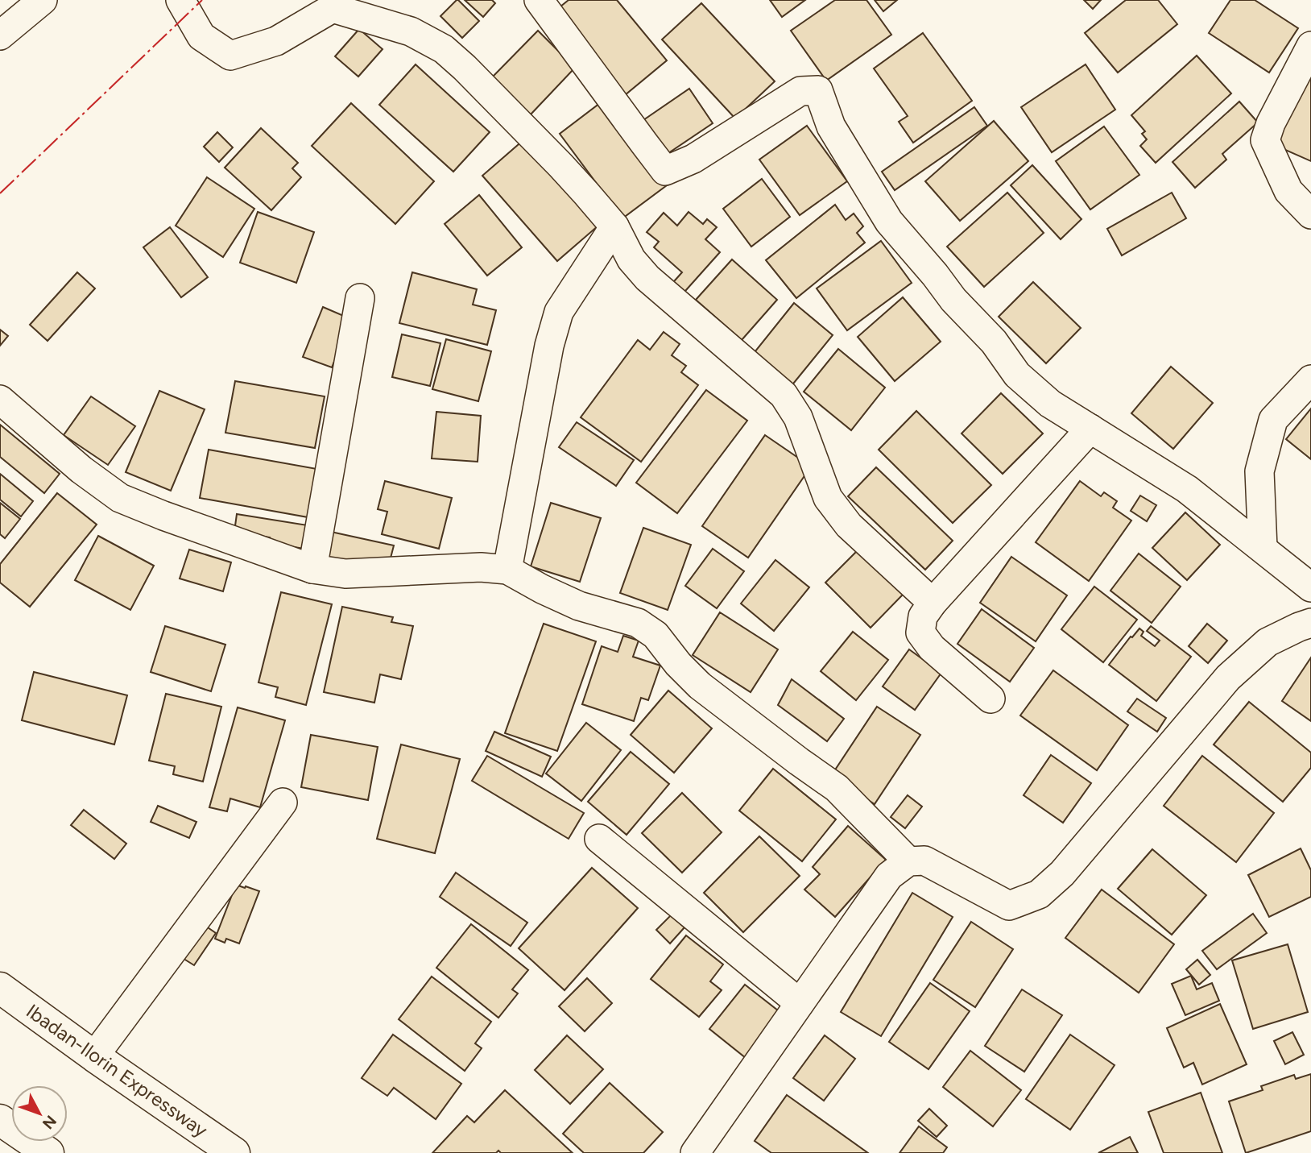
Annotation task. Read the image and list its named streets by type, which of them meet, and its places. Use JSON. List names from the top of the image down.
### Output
{
  "streets": {
    "highway": ["Ibadan-Ilorin Expressway"]
  },
  "north": "bottom right"
}
